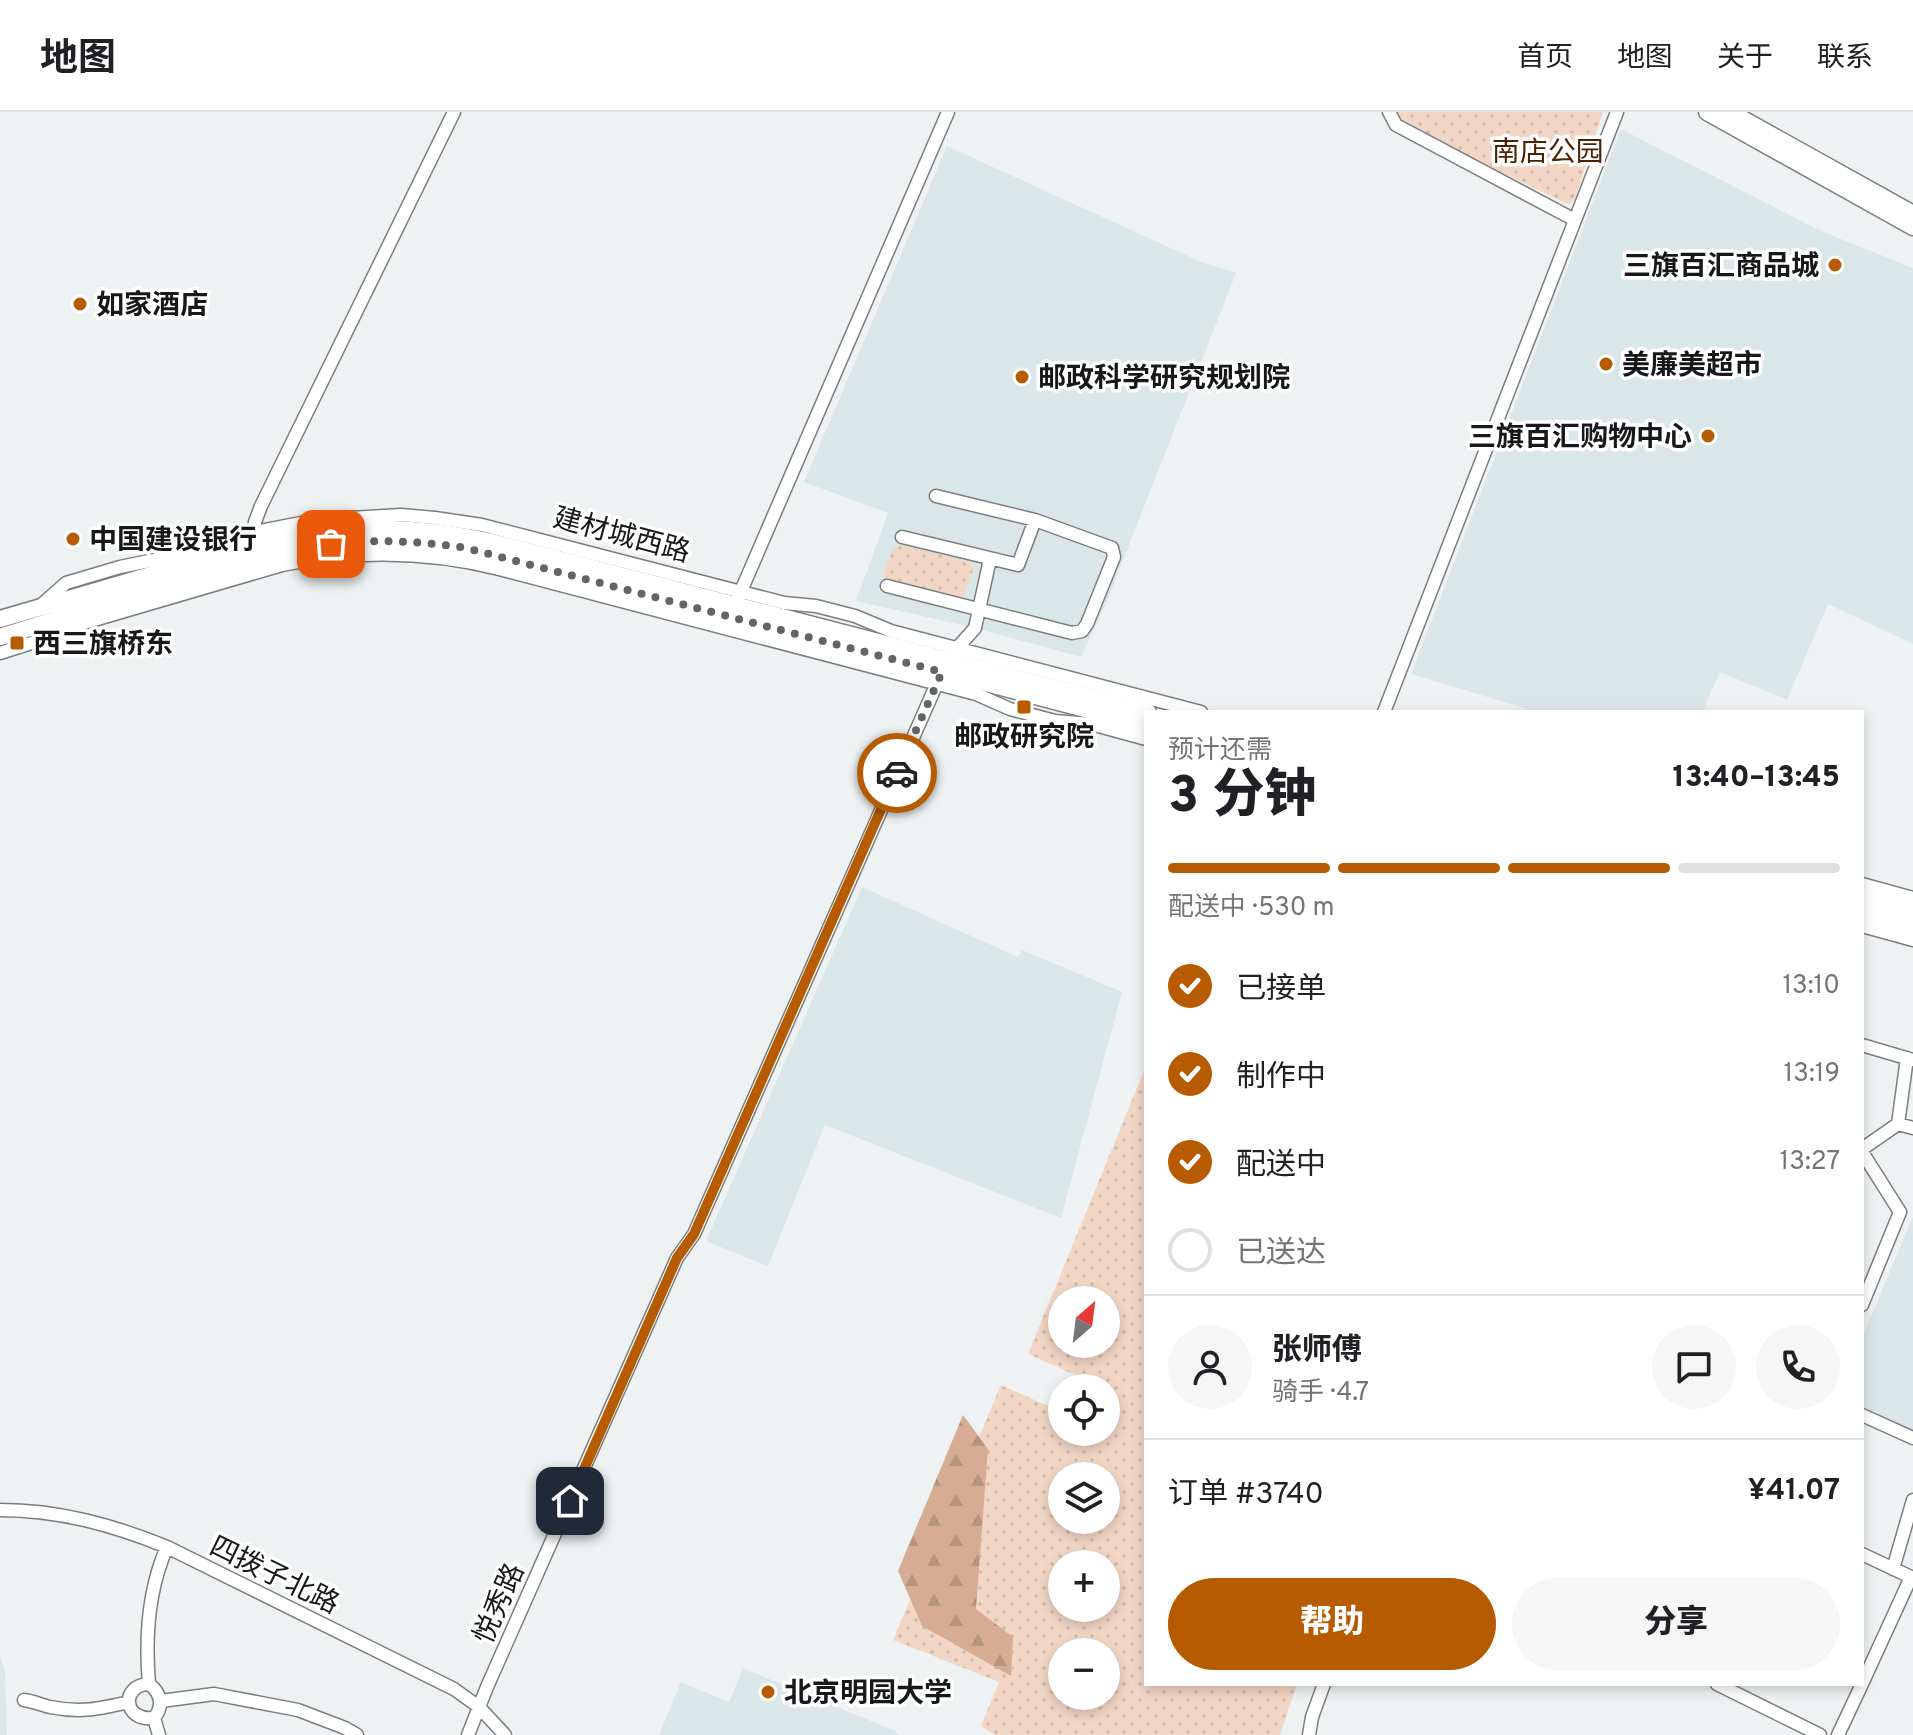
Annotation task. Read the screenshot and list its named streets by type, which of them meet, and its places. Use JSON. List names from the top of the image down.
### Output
{
  "streets": {
    "main road": ["建材城西路"],
    "street": ["四拨子北路", "悦秀路"]
  },
  "crossings": [
    ["建材城西路", "悦秀路"],
    ["四拨子北路", "悦秀路"]
  ],
  "parks": ["南店公园"],
  "places": {
    "other": [
      "三旗百汇商品城",
      "如家酒店",
      "美廉美超市",
      "邮政科学研究规划院",
      "三旗百汇购物中心",
      "中国建设银行",
      "北京明园大学"
    ],
    "transit": ["西三旗桥东", "邮政研究院"]
  },
  "north": "top right",
  "page": {
    "header": "地图",
    "nav": [
      "首页",
      "地图",
      "关于",
      "联系"
    ],
    "heading": ["3 分钟", "预计还需", "13:40–13:45"],
    "panel": [
      "张师傅",
      "骑手 · 4.7",
      "订单 #3740",
      "¥41.07"
    ],
    "bar": "配送中 · 530 m",
    "list": [
      ["已接单", "13:10"],
      ["制作中", "13:19"],
      ["配送中", "13:27"],
      "已送达"
    ],
    "map_buttons": ["+", "−"],
    "buttons": ["帮助", "分享"]
  }
}
